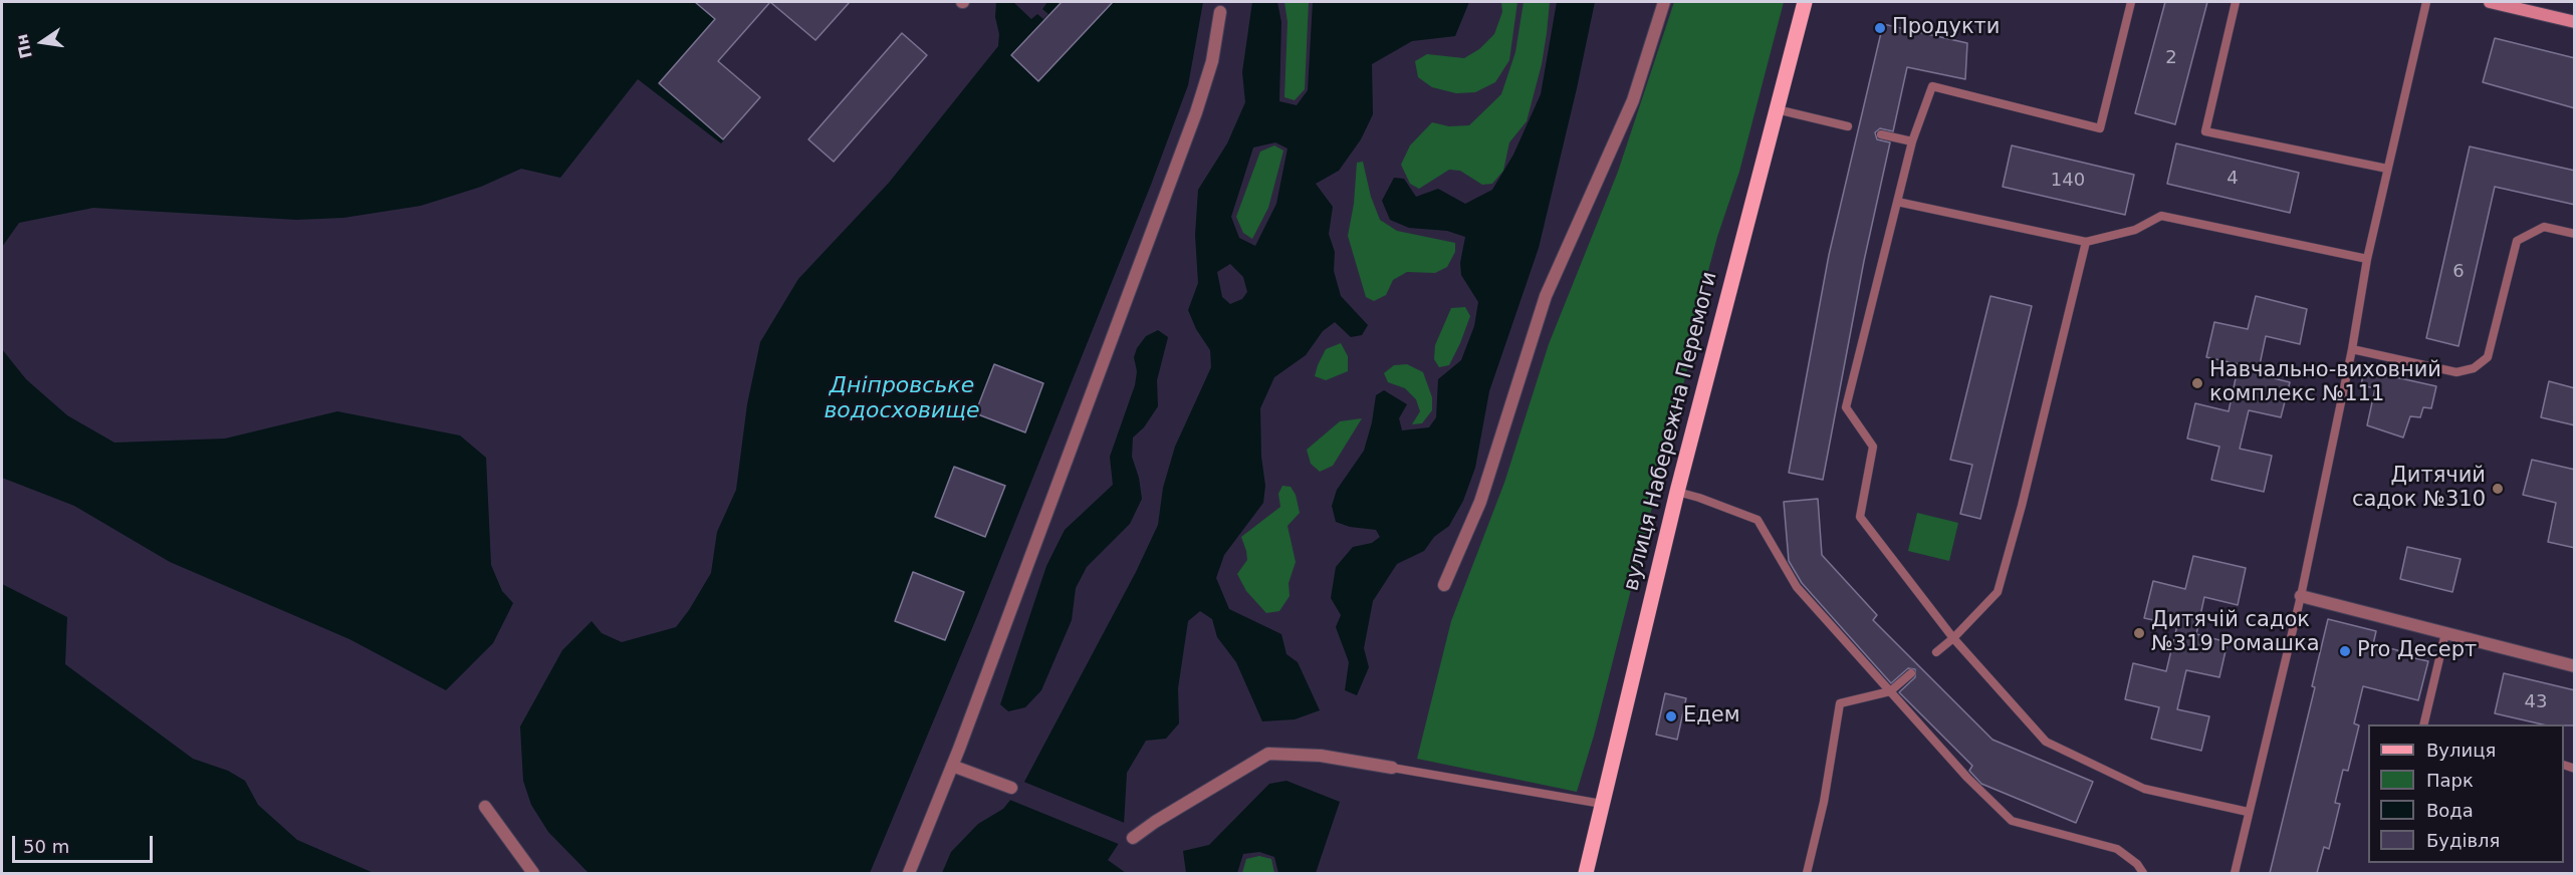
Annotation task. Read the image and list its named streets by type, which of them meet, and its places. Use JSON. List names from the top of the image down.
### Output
{
  "streets": {
    "main road": ["вулиця Набережна Перемоги"]
  },
  "water": ["Дніпровське водосховище"],
  "places": [
    "Продукти",
    "Навчально-виховний комплекс №111",
    "Дитячий садок №310",
    "Дитячій садок №319 Ромашка",
    "Pro Десерт",
    "Едем"
  ],
  "house_numbers": [
    "2",
    "4",
    "140",
    "6",
    "43"
  ],
  "legend": [
    "Вулиця",
    "Парк",
    "Вода",
    "Будівля"
  ],
  "scale_bar": "50 m",
  "north": "left"
}
